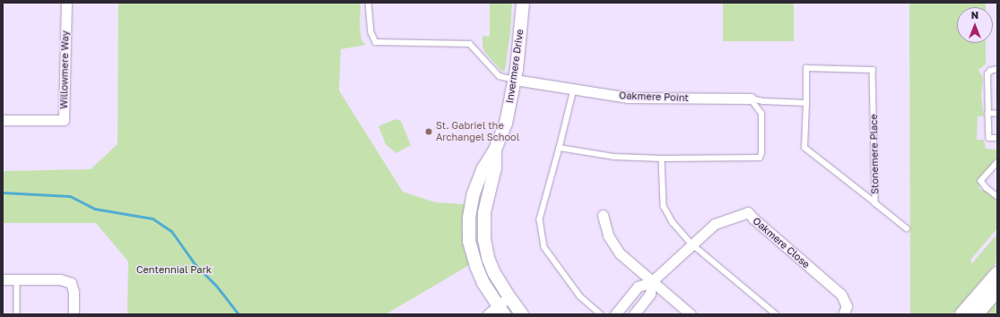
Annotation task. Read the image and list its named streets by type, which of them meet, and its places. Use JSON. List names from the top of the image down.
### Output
{
  "streets": {
    "street": [
      "Invermere Drive",
      "Willowmere Way",
      "Oakmere Point",
      "Oakmere Close"
    ],
    "lane": ["Stonemere Place"]
  },
  "crossings": [
    ["Invermere Drive", "Oakmere Point"]
  ],
  "parks": ["Centennial Park"],
  "places": ["St. Gabriel the Archangel School"],
  "north": "top"
}
